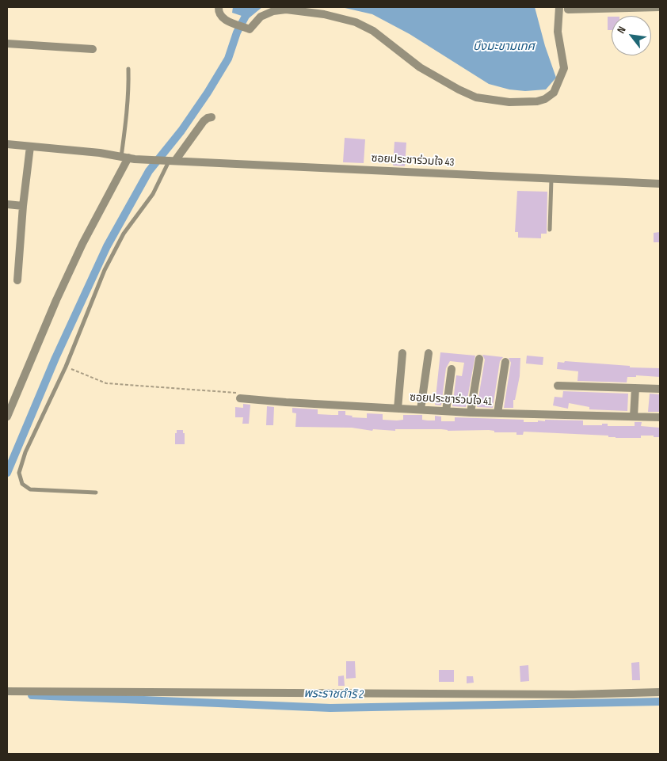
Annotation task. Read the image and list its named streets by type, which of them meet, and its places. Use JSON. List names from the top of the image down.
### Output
{
  "streets": {
    "street": ["ซอยประชาร่วมใจ 43", "ซอยประชาร่วมใจ 41"]
  },
  "water": ["บึงมะขามเทศ", "พระราชดำริ 2"],
  "north": "top left"
}
